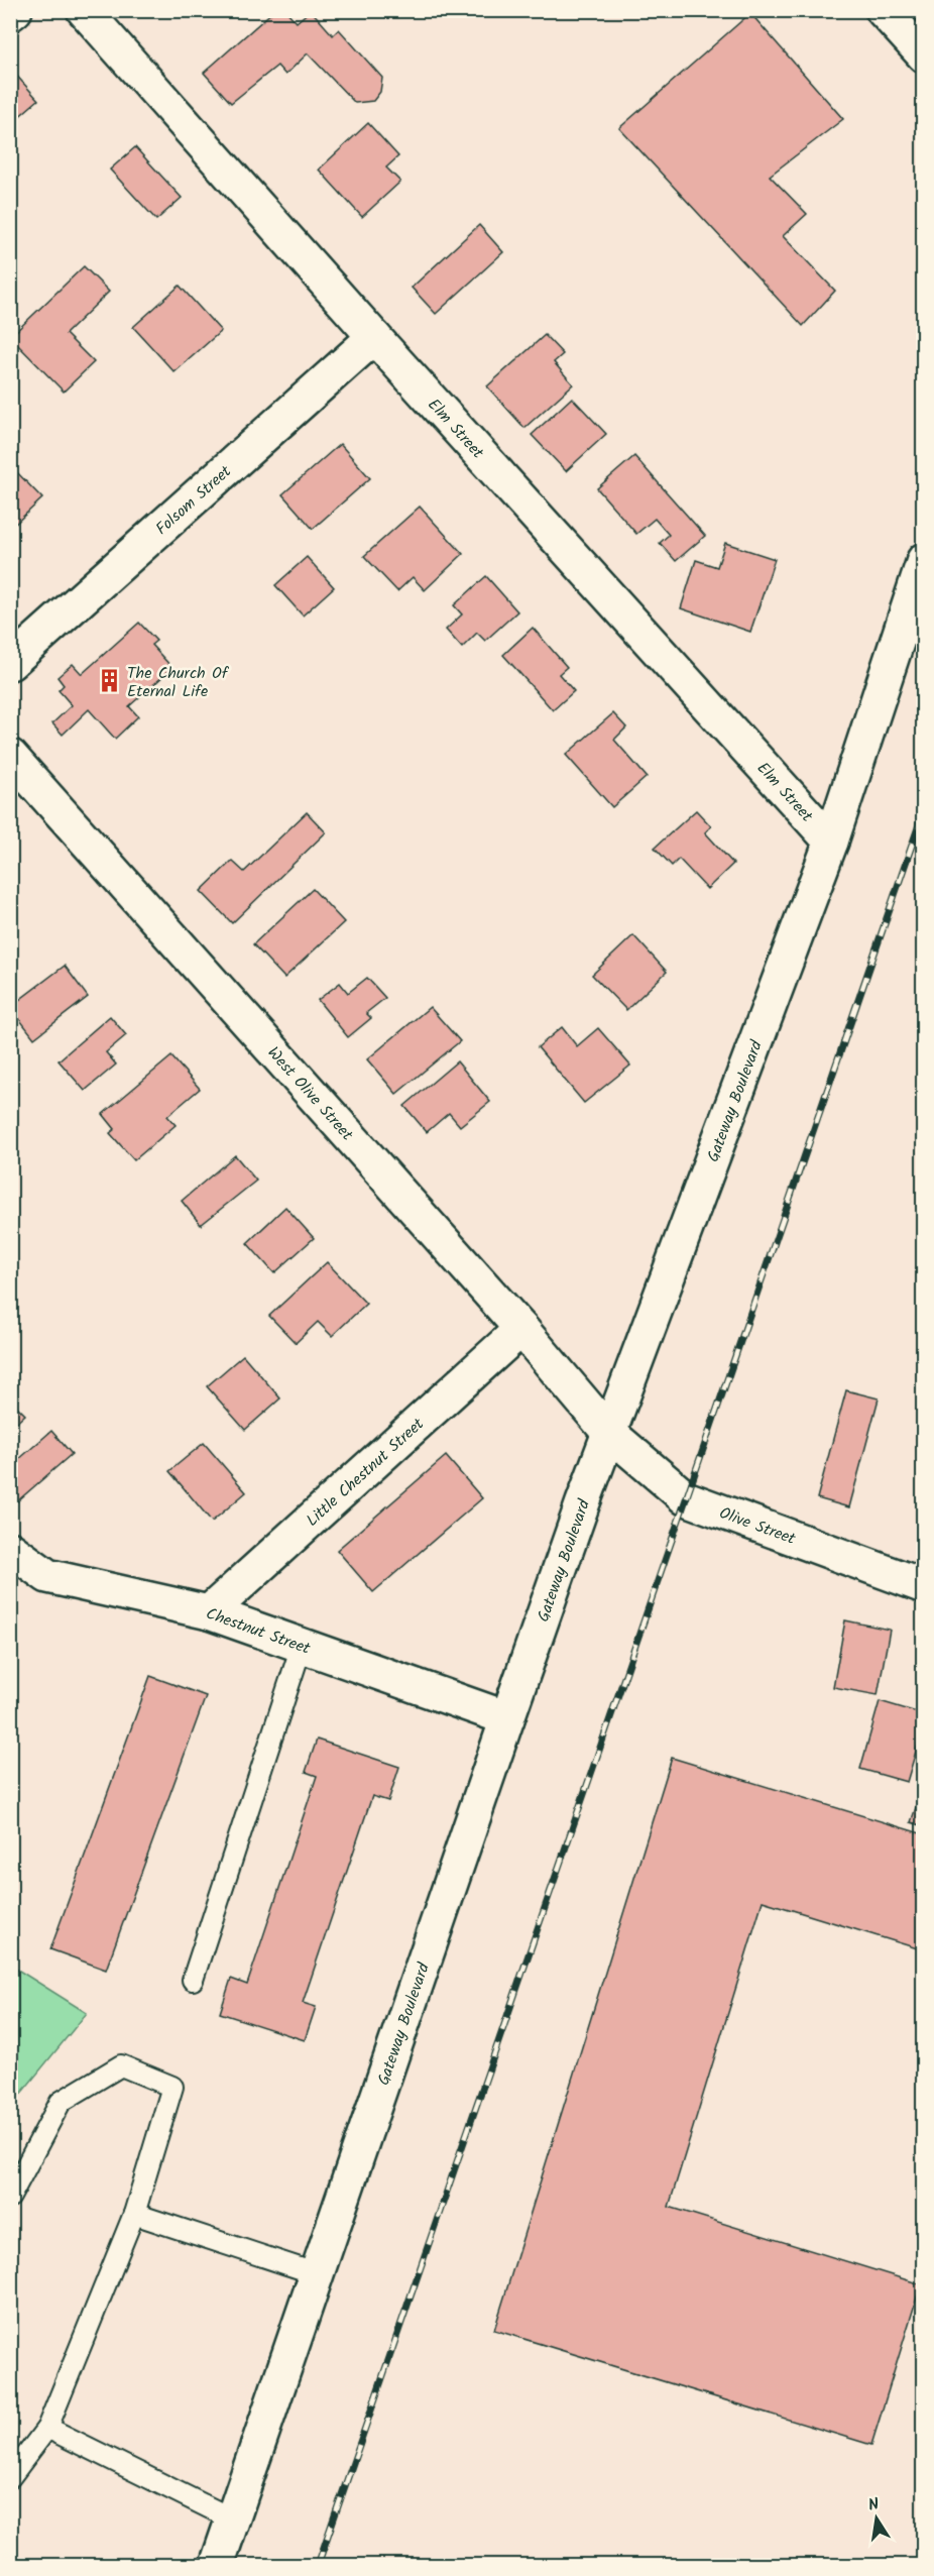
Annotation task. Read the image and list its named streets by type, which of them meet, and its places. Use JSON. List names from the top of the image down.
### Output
{
  "streets": {
    "street": [
      "Elm Street",
      "Folsom Street",
      "West Olive Street",
      "Gateway Boulevard",
      "Little Chestnut Street",
      "Olive Street",
      "Chestnut Street"
    ]
  },
  "crossings": [
    ["Elm Street", "Folsom Street"],
    ["Elm Street", "Gateway Boulevard"],
    ["West Olive Street", "Gateway Boulevard"],
    ["West Olive Street", "Little Chestnut Street"],
    ["West Olive Street", "Olive Street"],
    ["Gateway Boulevard", "Olive Street"],
    ["Gateway Boulevard", "Chestnut Street"],
    ["Little Chestnut Street", "Chestnut Street"]
  ],
  "places": {
    "building": ["The Church Of Eternal Life"]
  },
  "north": "top"
}
